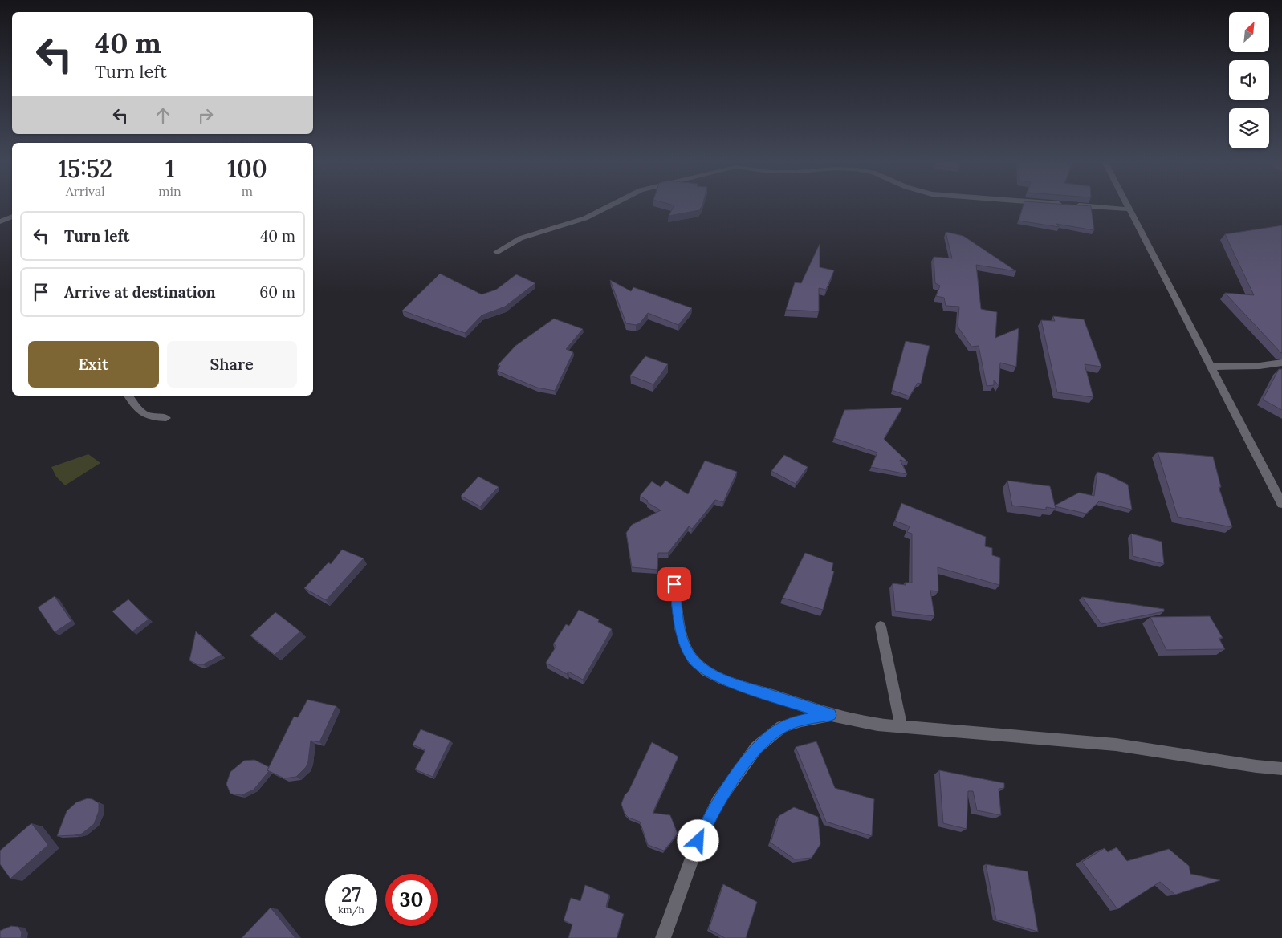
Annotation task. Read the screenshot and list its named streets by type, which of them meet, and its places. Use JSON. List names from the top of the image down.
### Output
{
  "north": "top right",
  "page": {
    "turn": ["40 m", "Turn left"],
    "eta": [
      "15:52",
      "Arrival",
      "1",
      "min",
      "100",
      "m"
    ],
    "list": [
      {
        "name": "Turn left",
        "value": "40 m"
      },
      {
        "name": "Arrive at destination",
        "value": "60 m"
      }
    ],
    "buttons": ["Exit", "Share"],
    "speed": "27 km/h",
    "limit": "30"
  }
}
